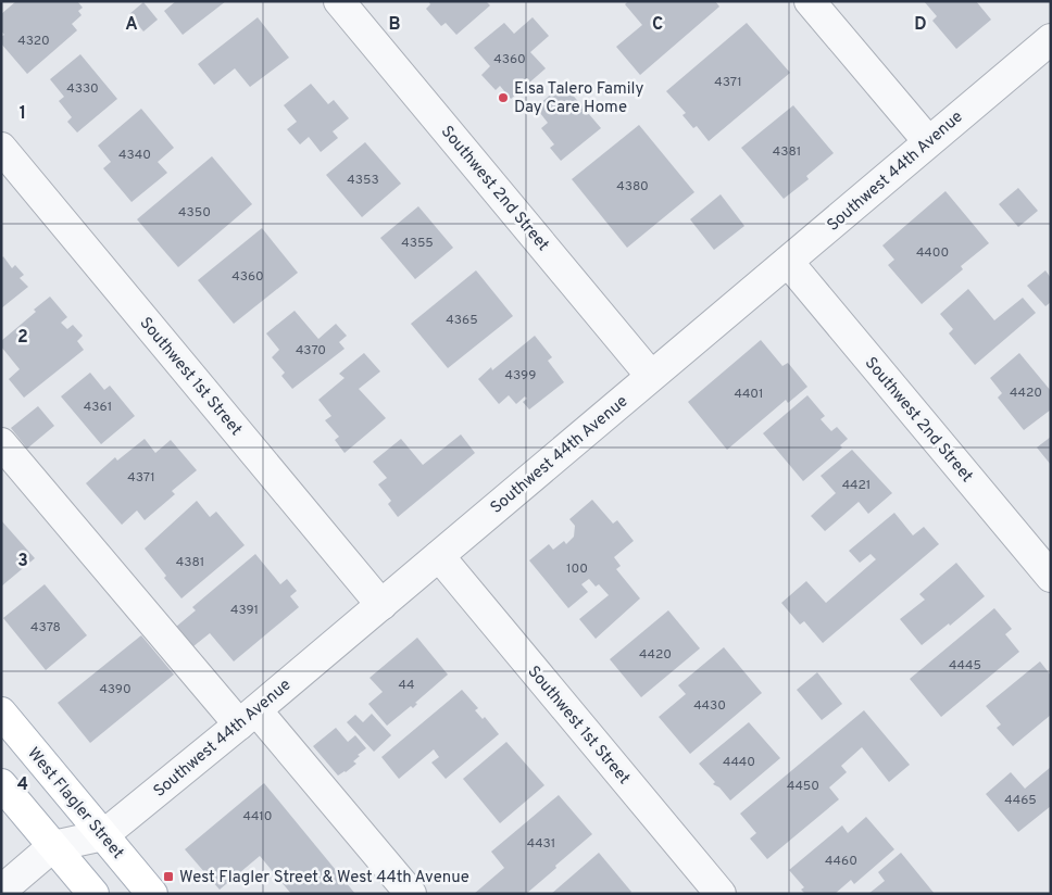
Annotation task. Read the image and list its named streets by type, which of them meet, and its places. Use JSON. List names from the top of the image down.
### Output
{
  "streets": {
    "main road": ["West Flagler Street"],
    "street": ["Southwest 44th Avenue", "Southwest 2nd Street", "Southwest 1st Street"]
  },
  "crossings": [
    ["Southwest 44th Avenue", "Southwest 2nd Street"],
    ["Southwest 44th Avenue", "Southwest 1st Street"],
    ["Southwest 44th Avenue", "West Flagler Street"]
  ],
  "places": {
    "other": ["Elsa Talero Family Day Care Home"],
    "transit": ["West Flagler Street & West 44th Avenue"]
  },
  "house_numbers": [
    "4320",
    "4360",
    "4371",
    "4330",
    "4381",
    "4340",
    "4353",
    "4380",
    "4350",
    "4355",
    "4400",
    "4360",
    "4365",
    "4370",
    "4399",
    "4420",
    "4401",
    "4361",
    "4371",
    "4421",
    "4381",
    "100",
    "4391",
    "4378",
    "4420",
    "4445",
    "44",
    "4390",
    "4430",
    "4440",
    "4450",
    "4465",
    "4410",
    "4431",
    "4460"
  ],
  "grid": {
    "columns": [
      "A",
      "B",
      "C",
      "D"
    ],
    "rows": [
      "1",
      "2",
      "3",
      "4"
    ]
  }
}
